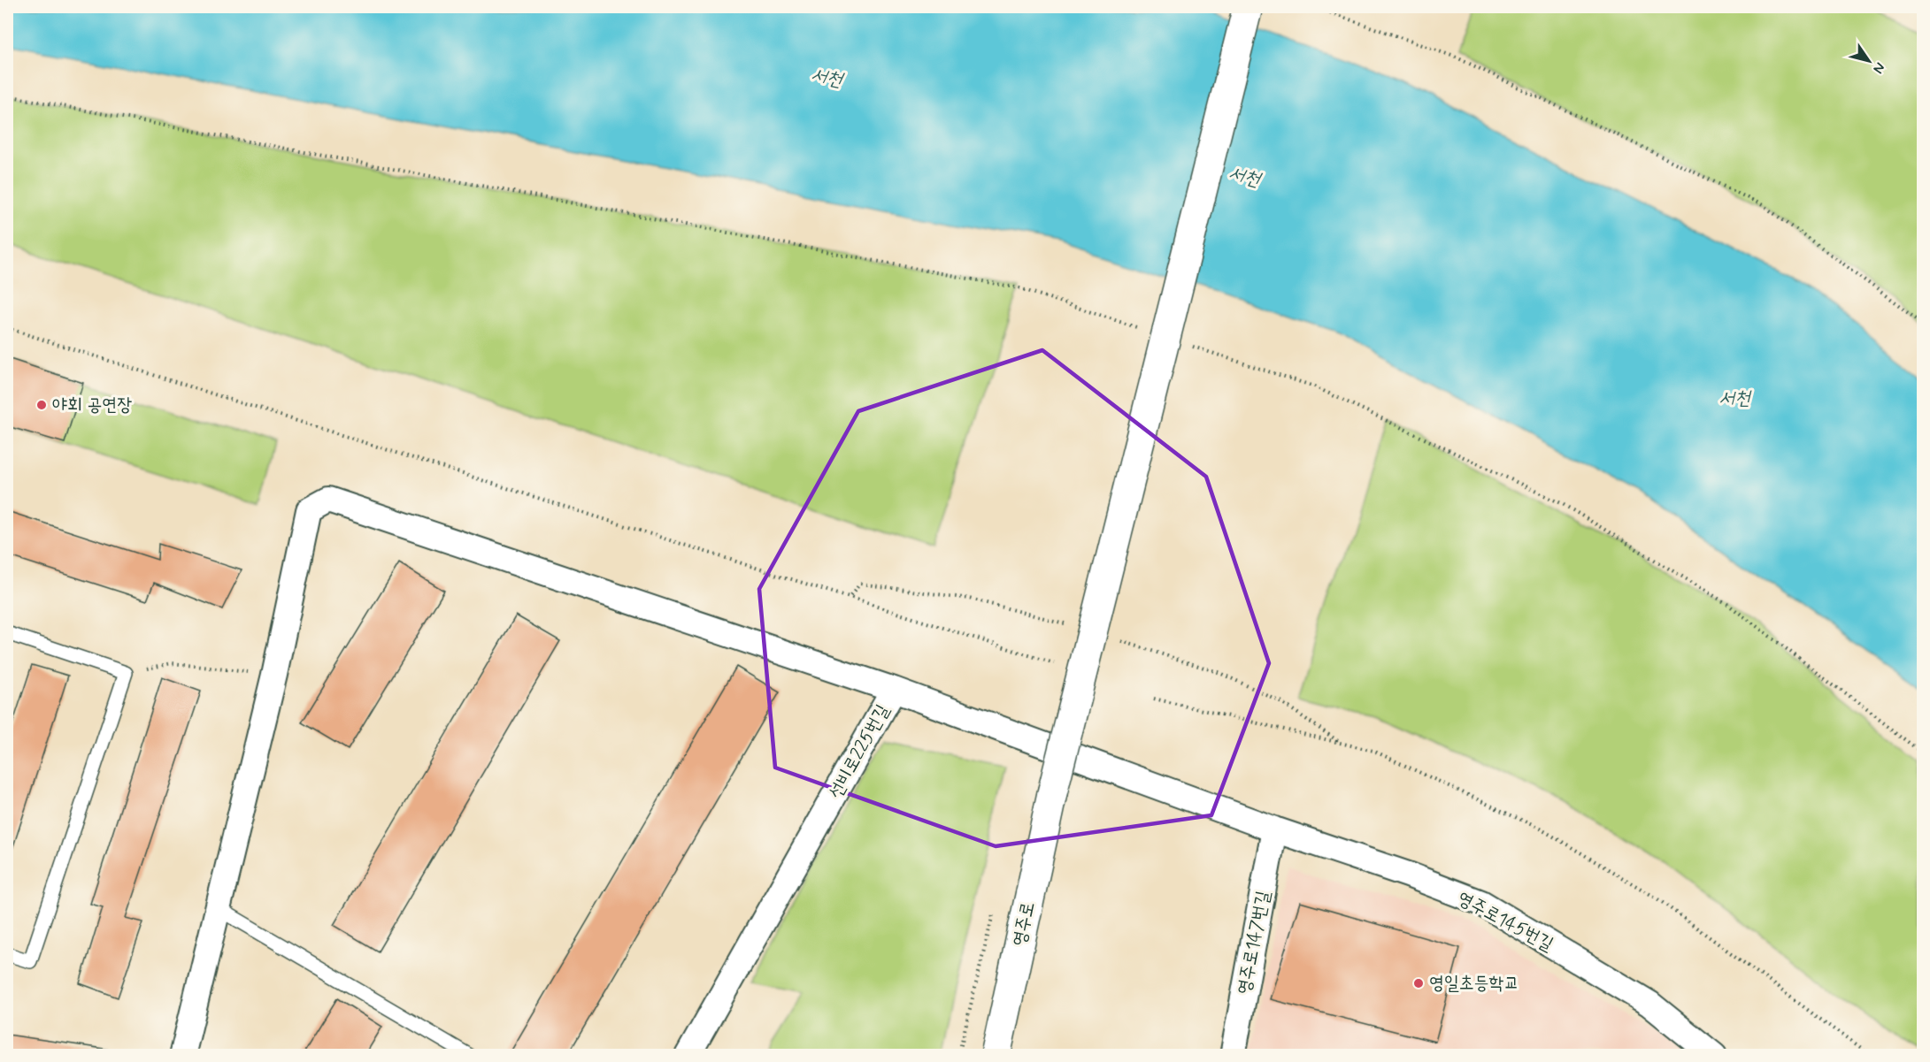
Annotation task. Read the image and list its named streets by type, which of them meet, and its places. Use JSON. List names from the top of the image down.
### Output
{
  "streets": {
    "main road": ["영주로"],
    "street": ["선비로225번길", "영주로145번길", "영주로147번길"]
  },
  "crossings": [
    ["선비로225번길", "영주로145번길"],
    ["선비로225번길", "영주로147번길"],
    ["영주로145번길", "영주로147번길"]
  ],
  "water": ["서천"],
  "places": ["야회 공연장", "영일초등학교"],
  "north": "bottom right"
}
